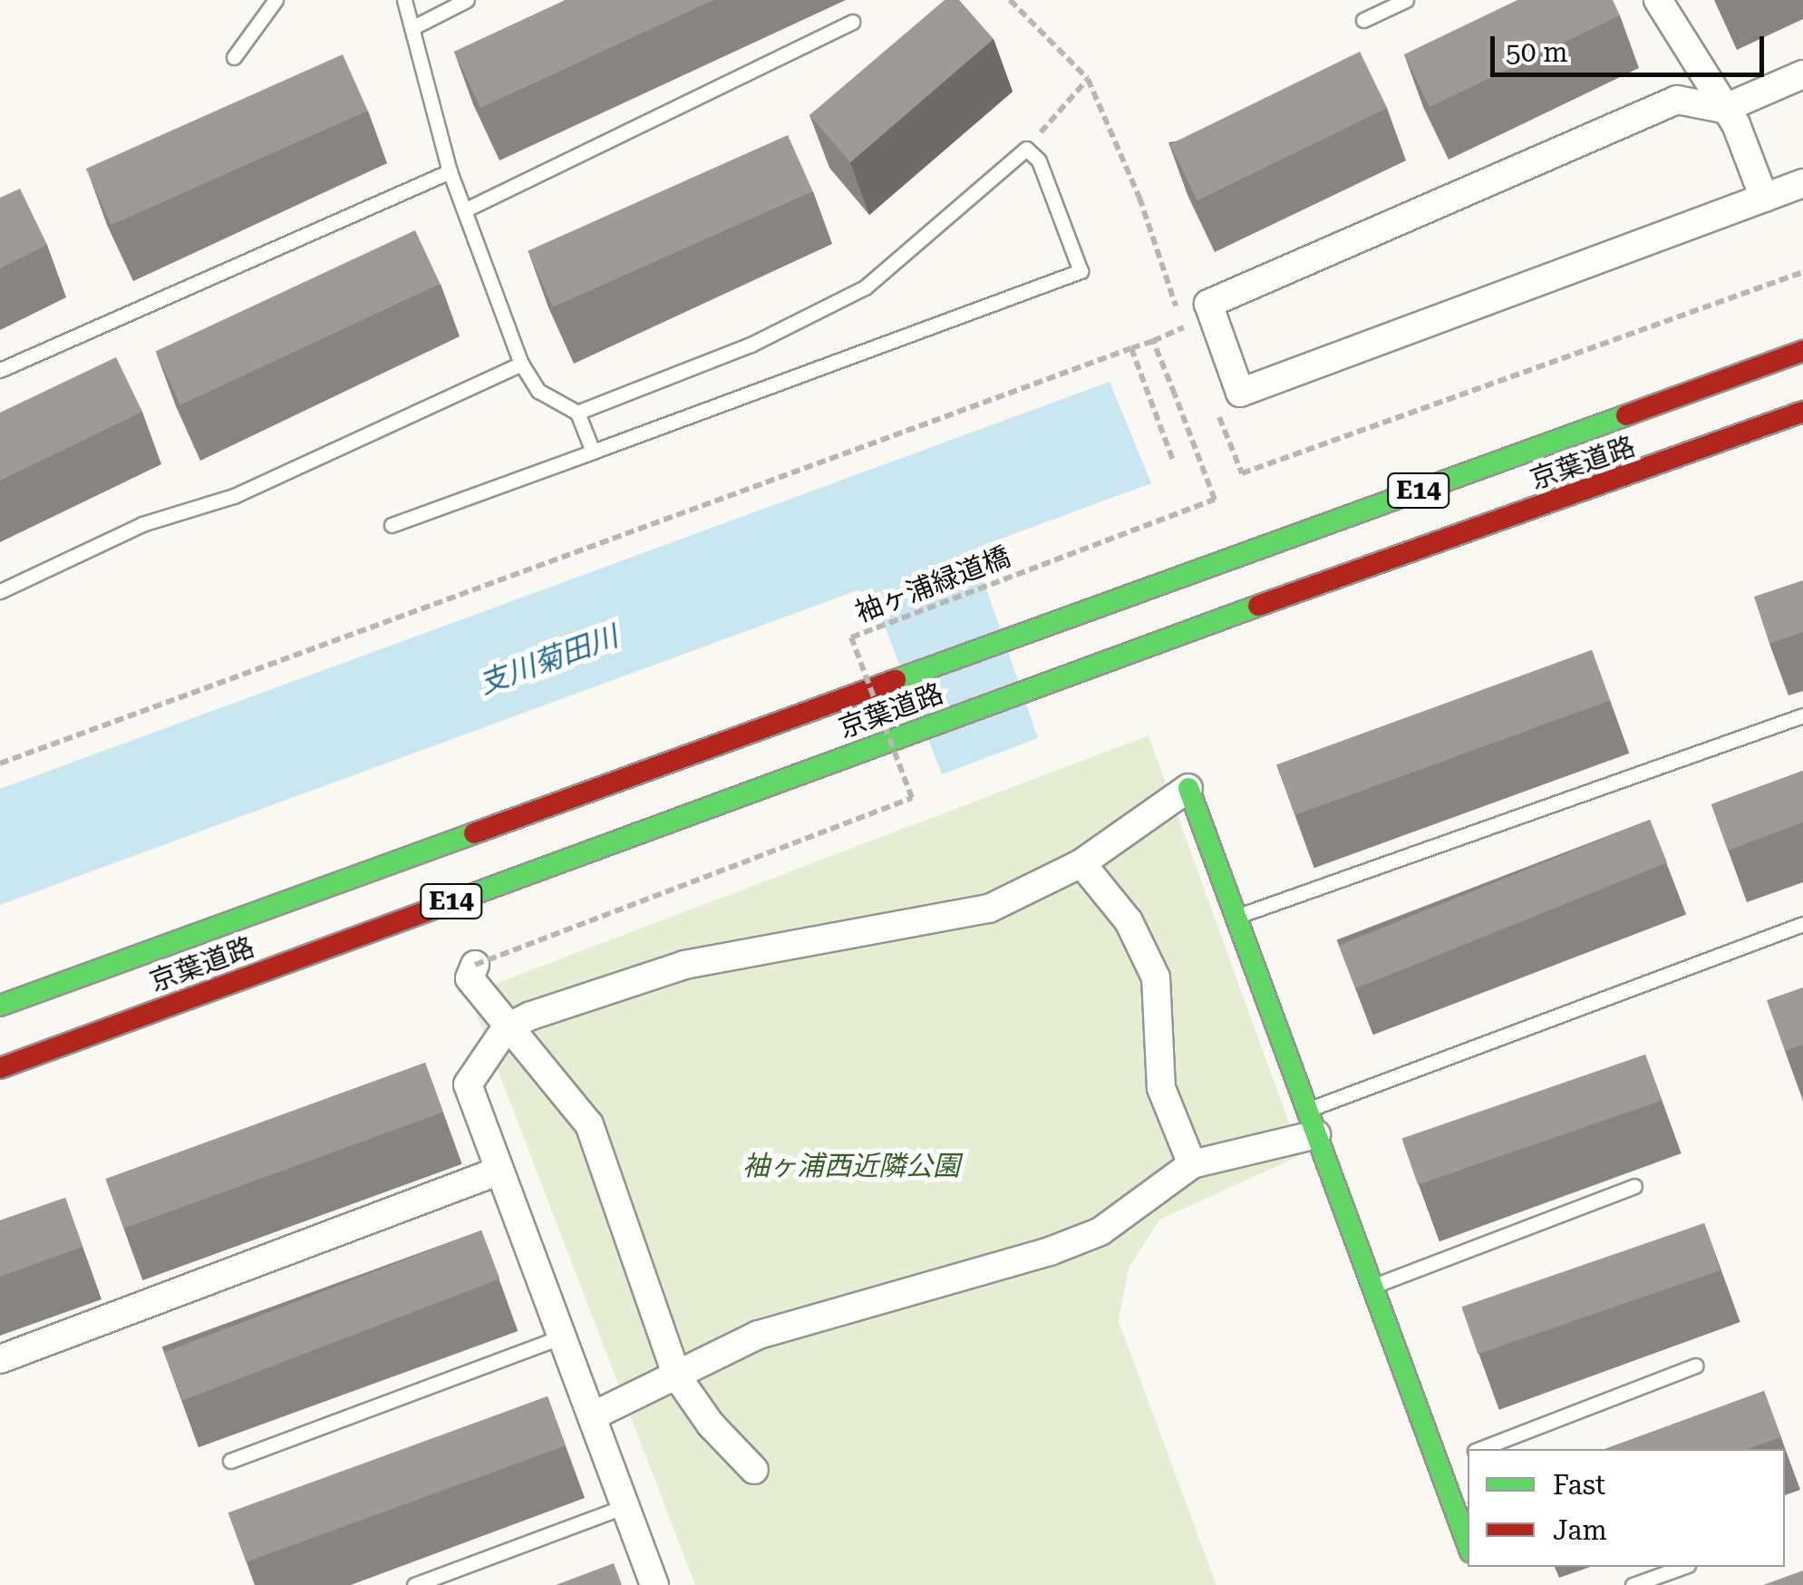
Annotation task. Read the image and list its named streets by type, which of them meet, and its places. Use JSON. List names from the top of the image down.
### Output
{
  "streets": {
    "main road": ["京葉道路", "E14"],
    "path": ["袖ヶ浦緑道橋"]
  },
  "water": ["支川菊田川"],
  "parks": ["袖ヶ浦西近隣公園"],
  "legend": ["Fast", "Jam"],
  "scale_bar": "50 m"
}
